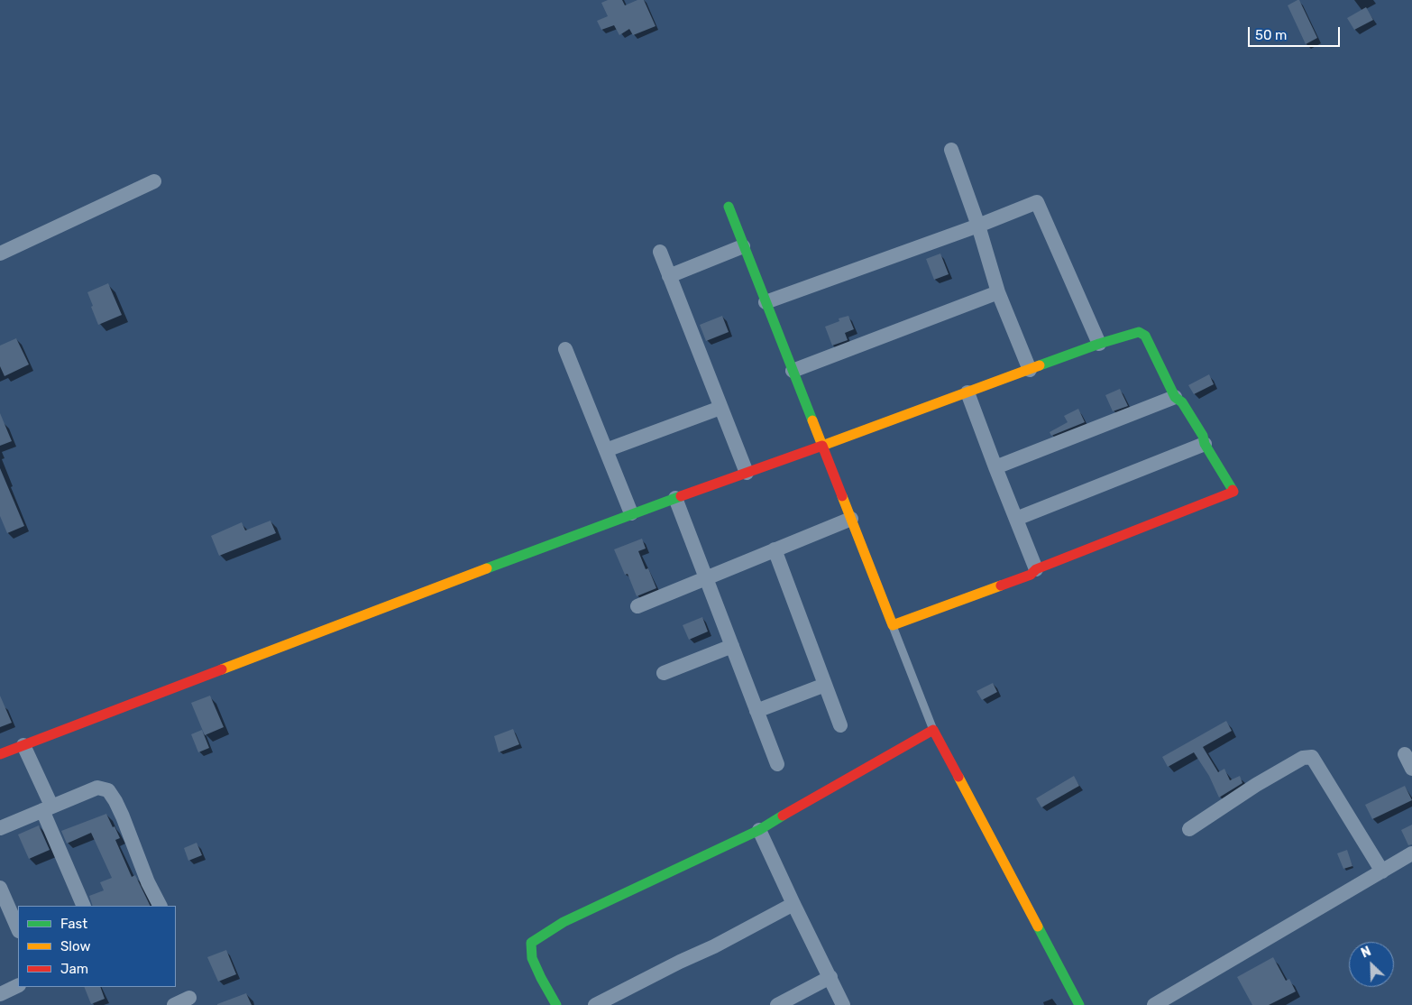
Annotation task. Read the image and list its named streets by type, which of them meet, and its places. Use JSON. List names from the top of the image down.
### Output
{
  "legend": ["Fast", "Slow", "Jam"],
  "scale_bar": "50 m",
  "north": "top left"
}
